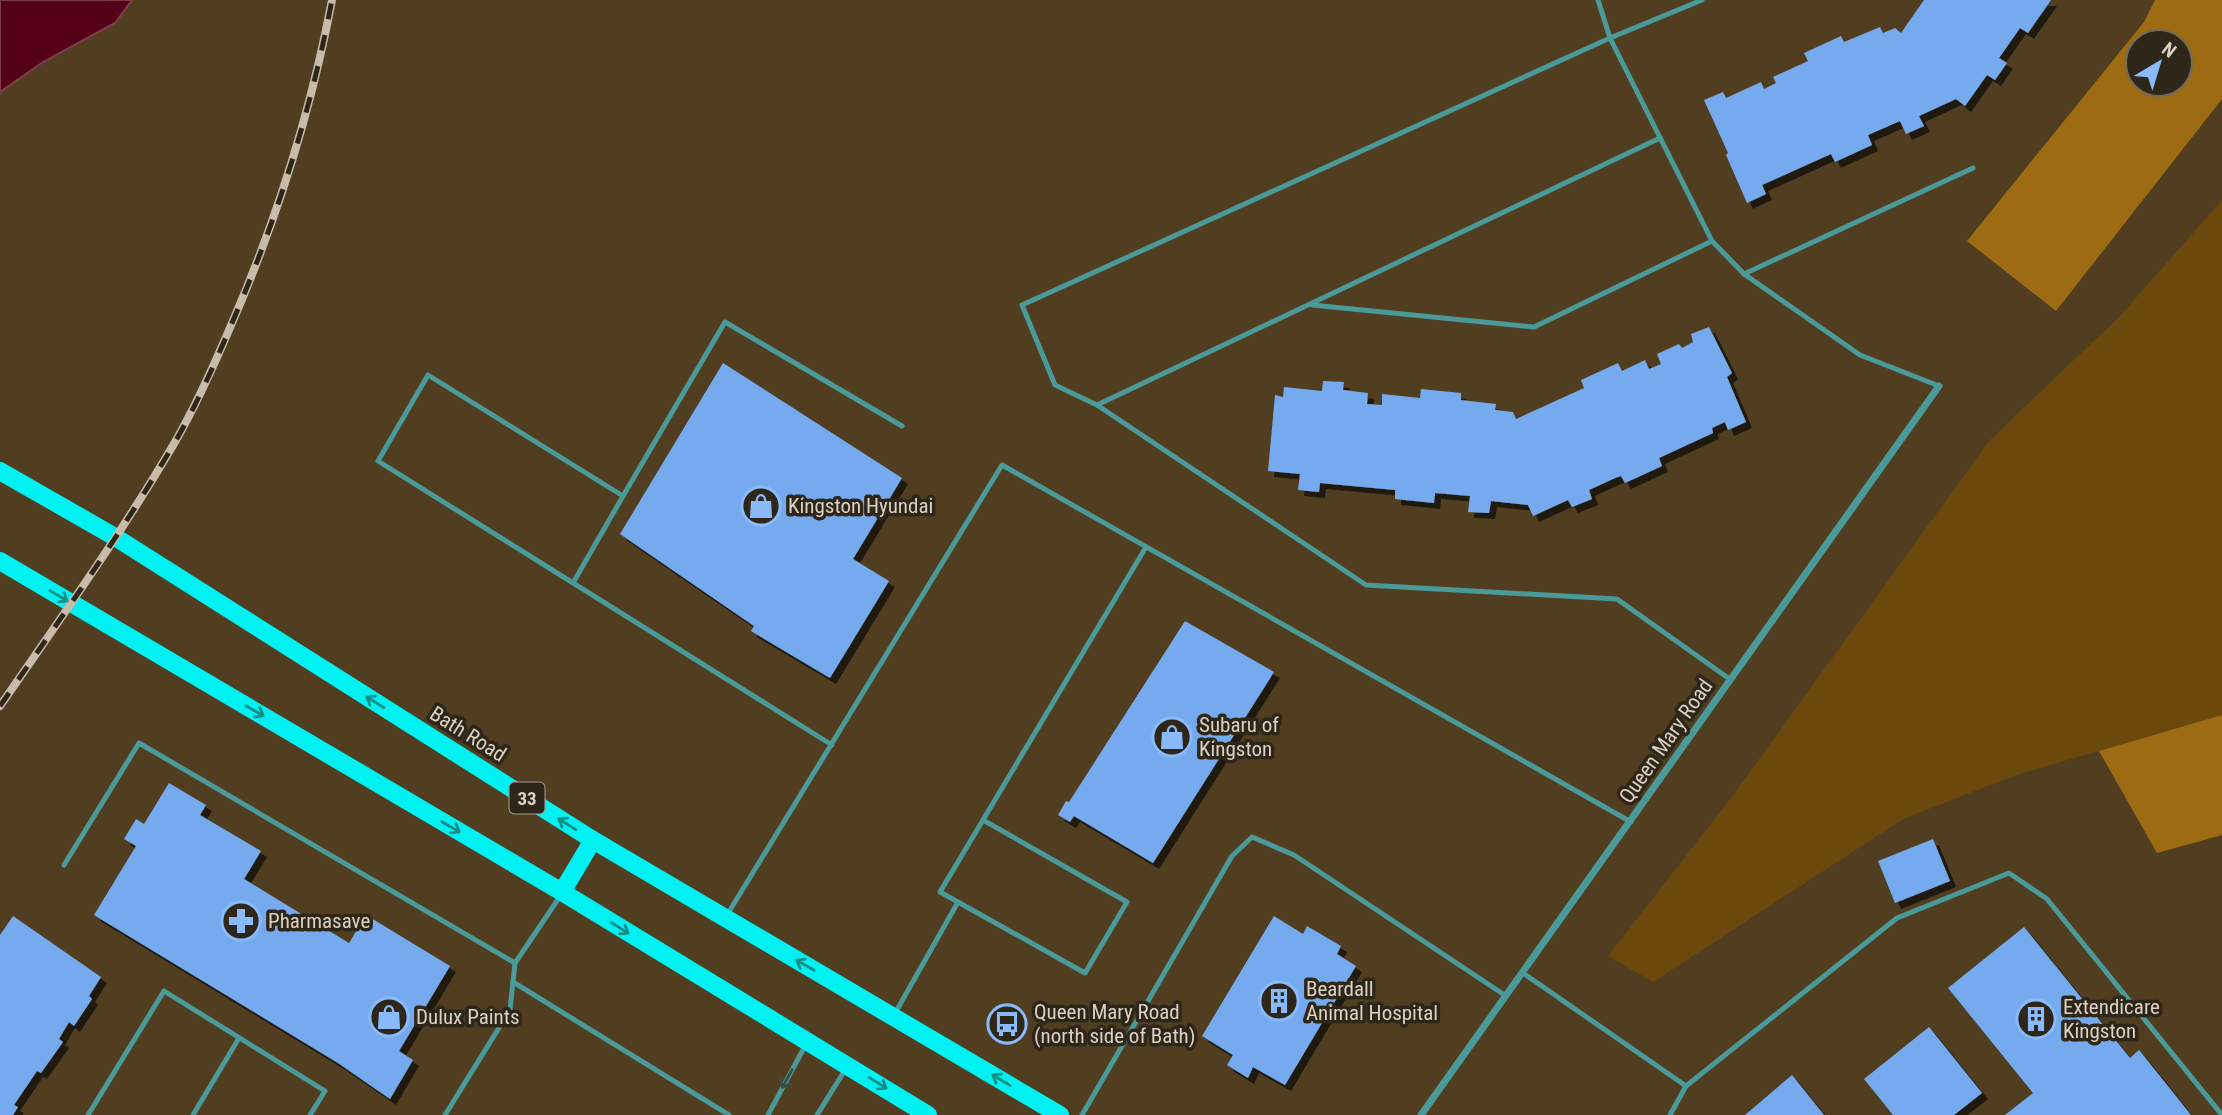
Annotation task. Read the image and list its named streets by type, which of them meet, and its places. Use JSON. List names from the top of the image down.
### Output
{
  "streets": {
    "main road": ["Bath Road", "33"],
    "street": ["Queen Mary Road"]
  },
  "places": {
    "shop": ["Kingston Hyundai", "Subaru of Kingston", "Dulux Paints"],
    "pharmacy": ["Pharmasave"],
    "building": ["Beardall Animal Hospital", "Extendicare Kingston"],
    "bus stop": ["Queen Mary Road (north side of Bath)"]
  },
  "north": "top right"
}
